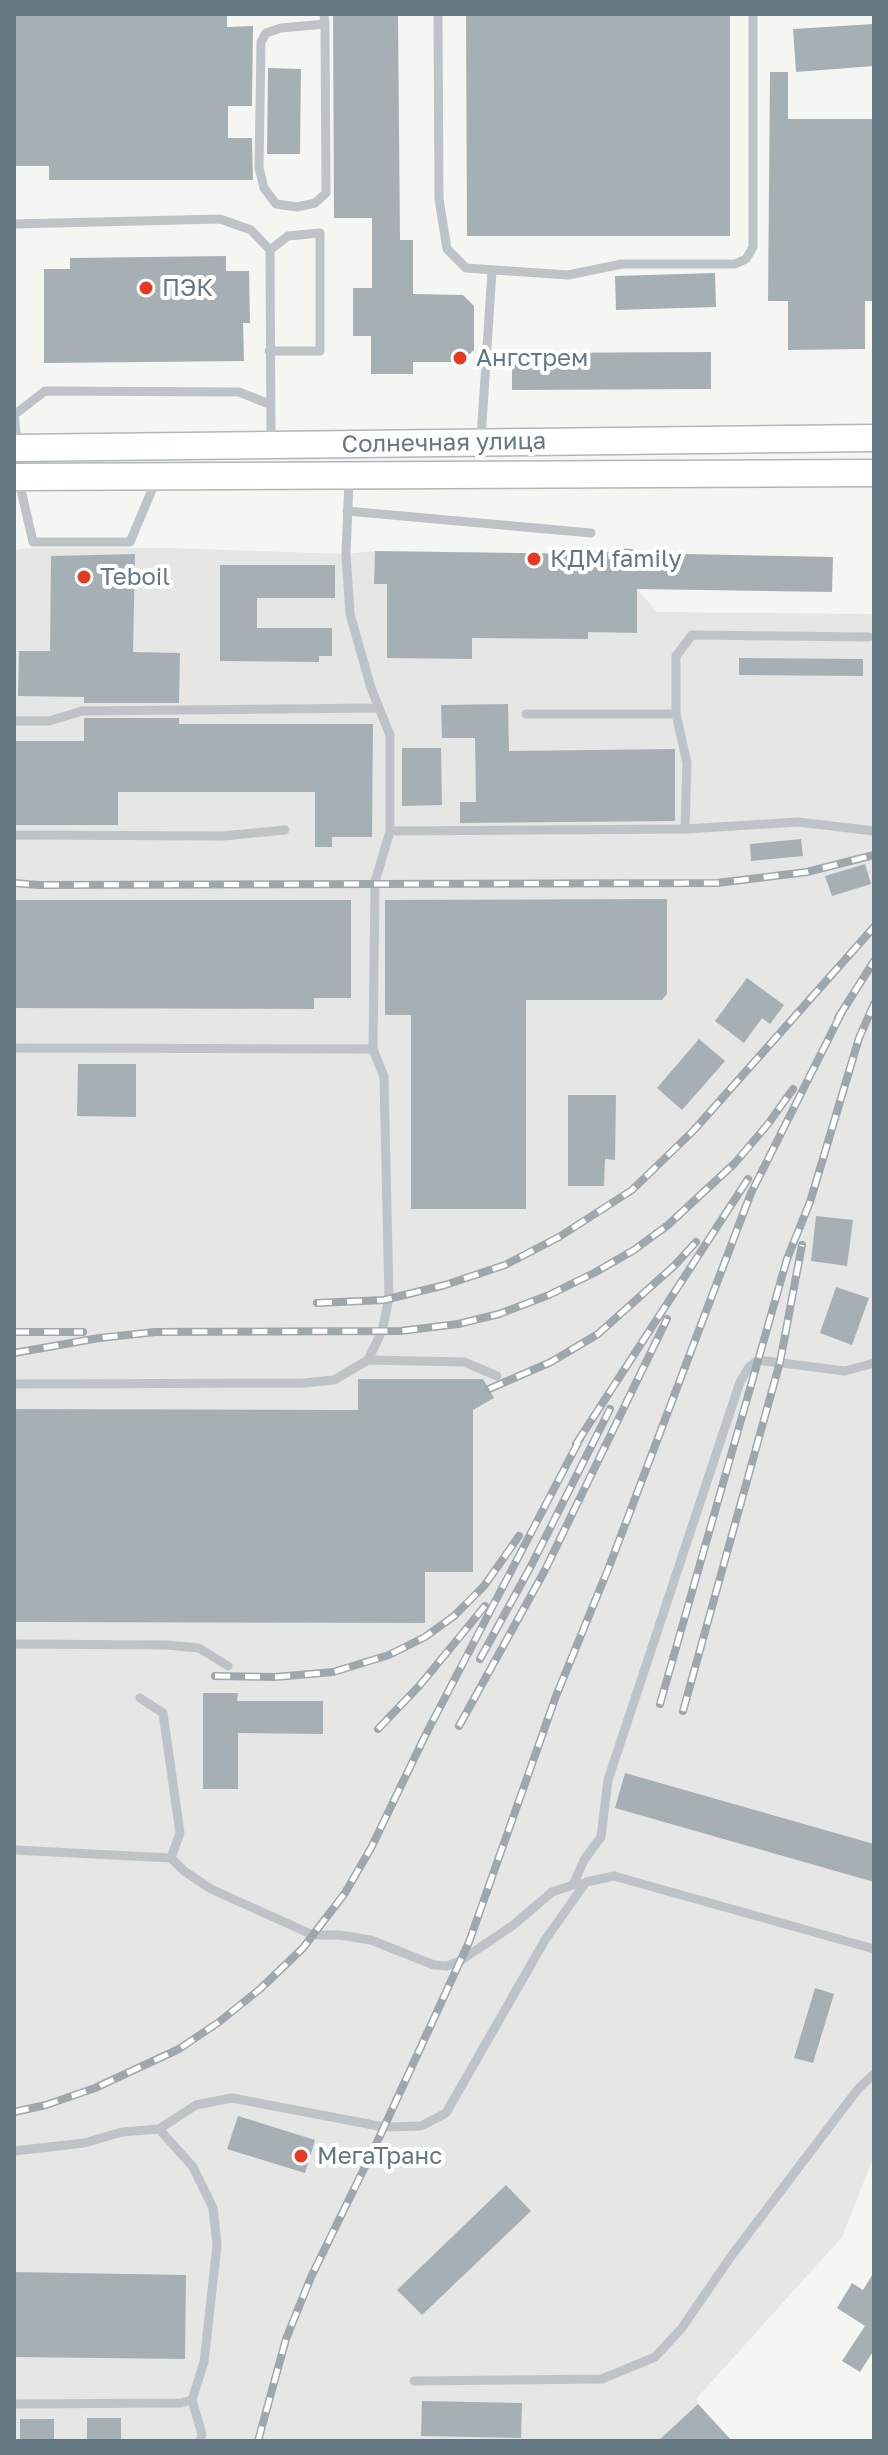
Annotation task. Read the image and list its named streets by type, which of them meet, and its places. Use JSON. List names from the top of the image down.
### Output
{
  "streets": {
    "main road": ["Солнечная улица"]
  },
  "places": [
    "ПЭК",
    "Ангстрем",
    "КДМ family",
    "Teboil",
    "МегаТранс"
  ]
}
